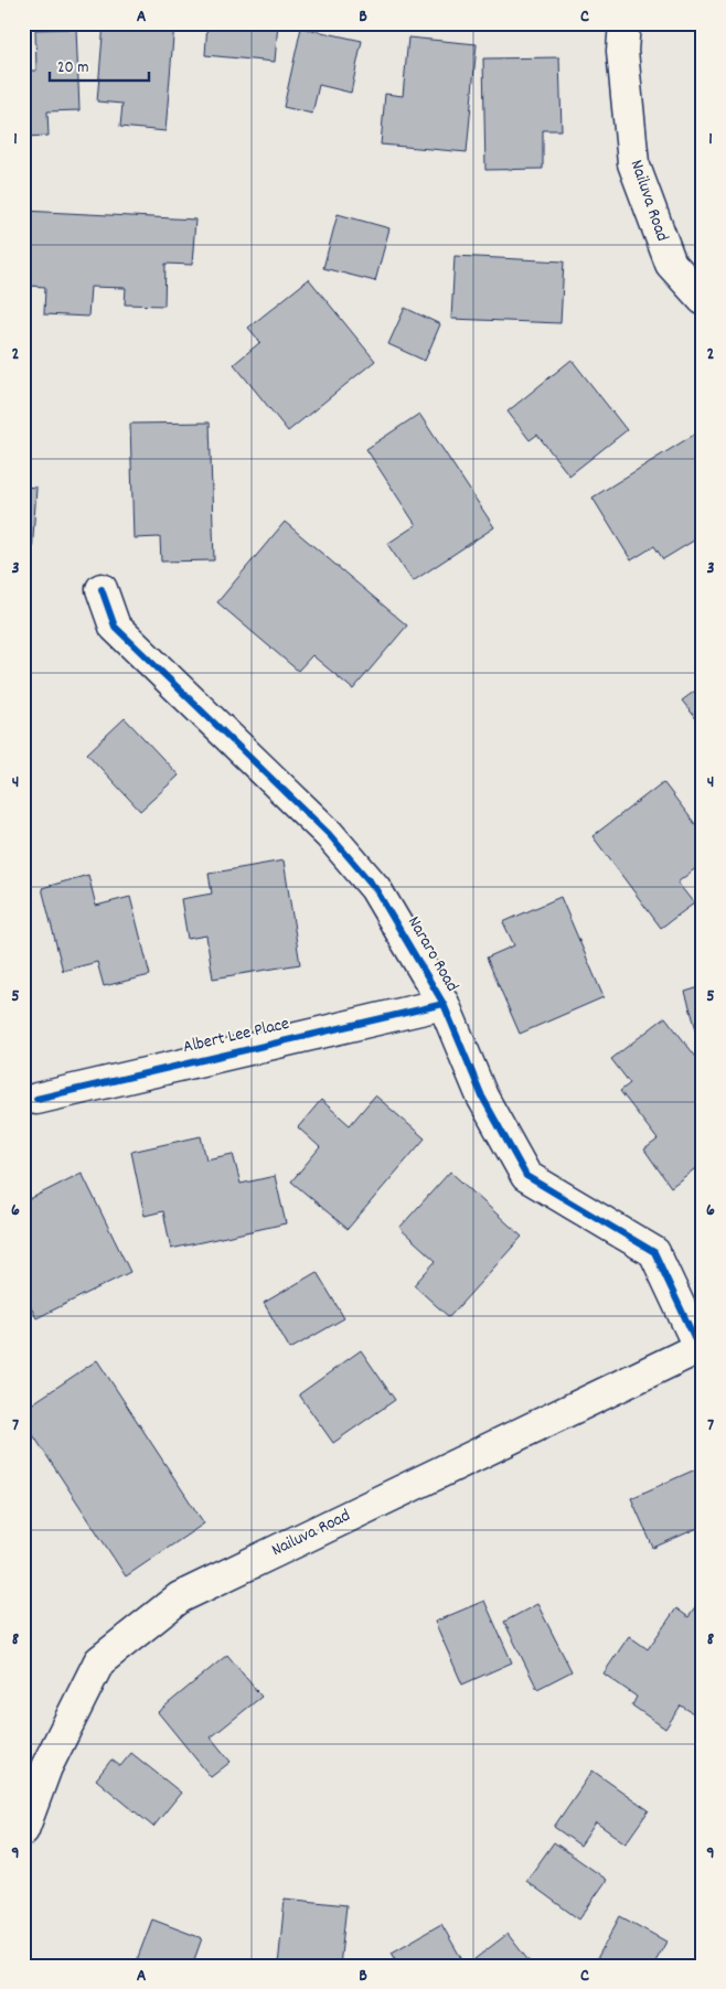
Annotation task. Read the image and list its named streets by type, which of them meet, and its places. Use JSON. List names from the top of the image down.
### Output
{
  "streets": {
    "street": ["Nailuva Road", "Nararo Road", "Albert Lee Place"]
  },
  "crossings": [
    ["Nailuva Road", "Nararo Road"],
    ["Nararo Road", "Albert Lee Place"]
  ],
  "scale_bar": "20 m",
  "grid": {
    "columns": ["A", "B", "C"],
    "rows": [
      "1",
      "2",
      "3",
      "4",
      "5",
      "6",
      "7",
      "8",
      "9"
    ]
  }
}
